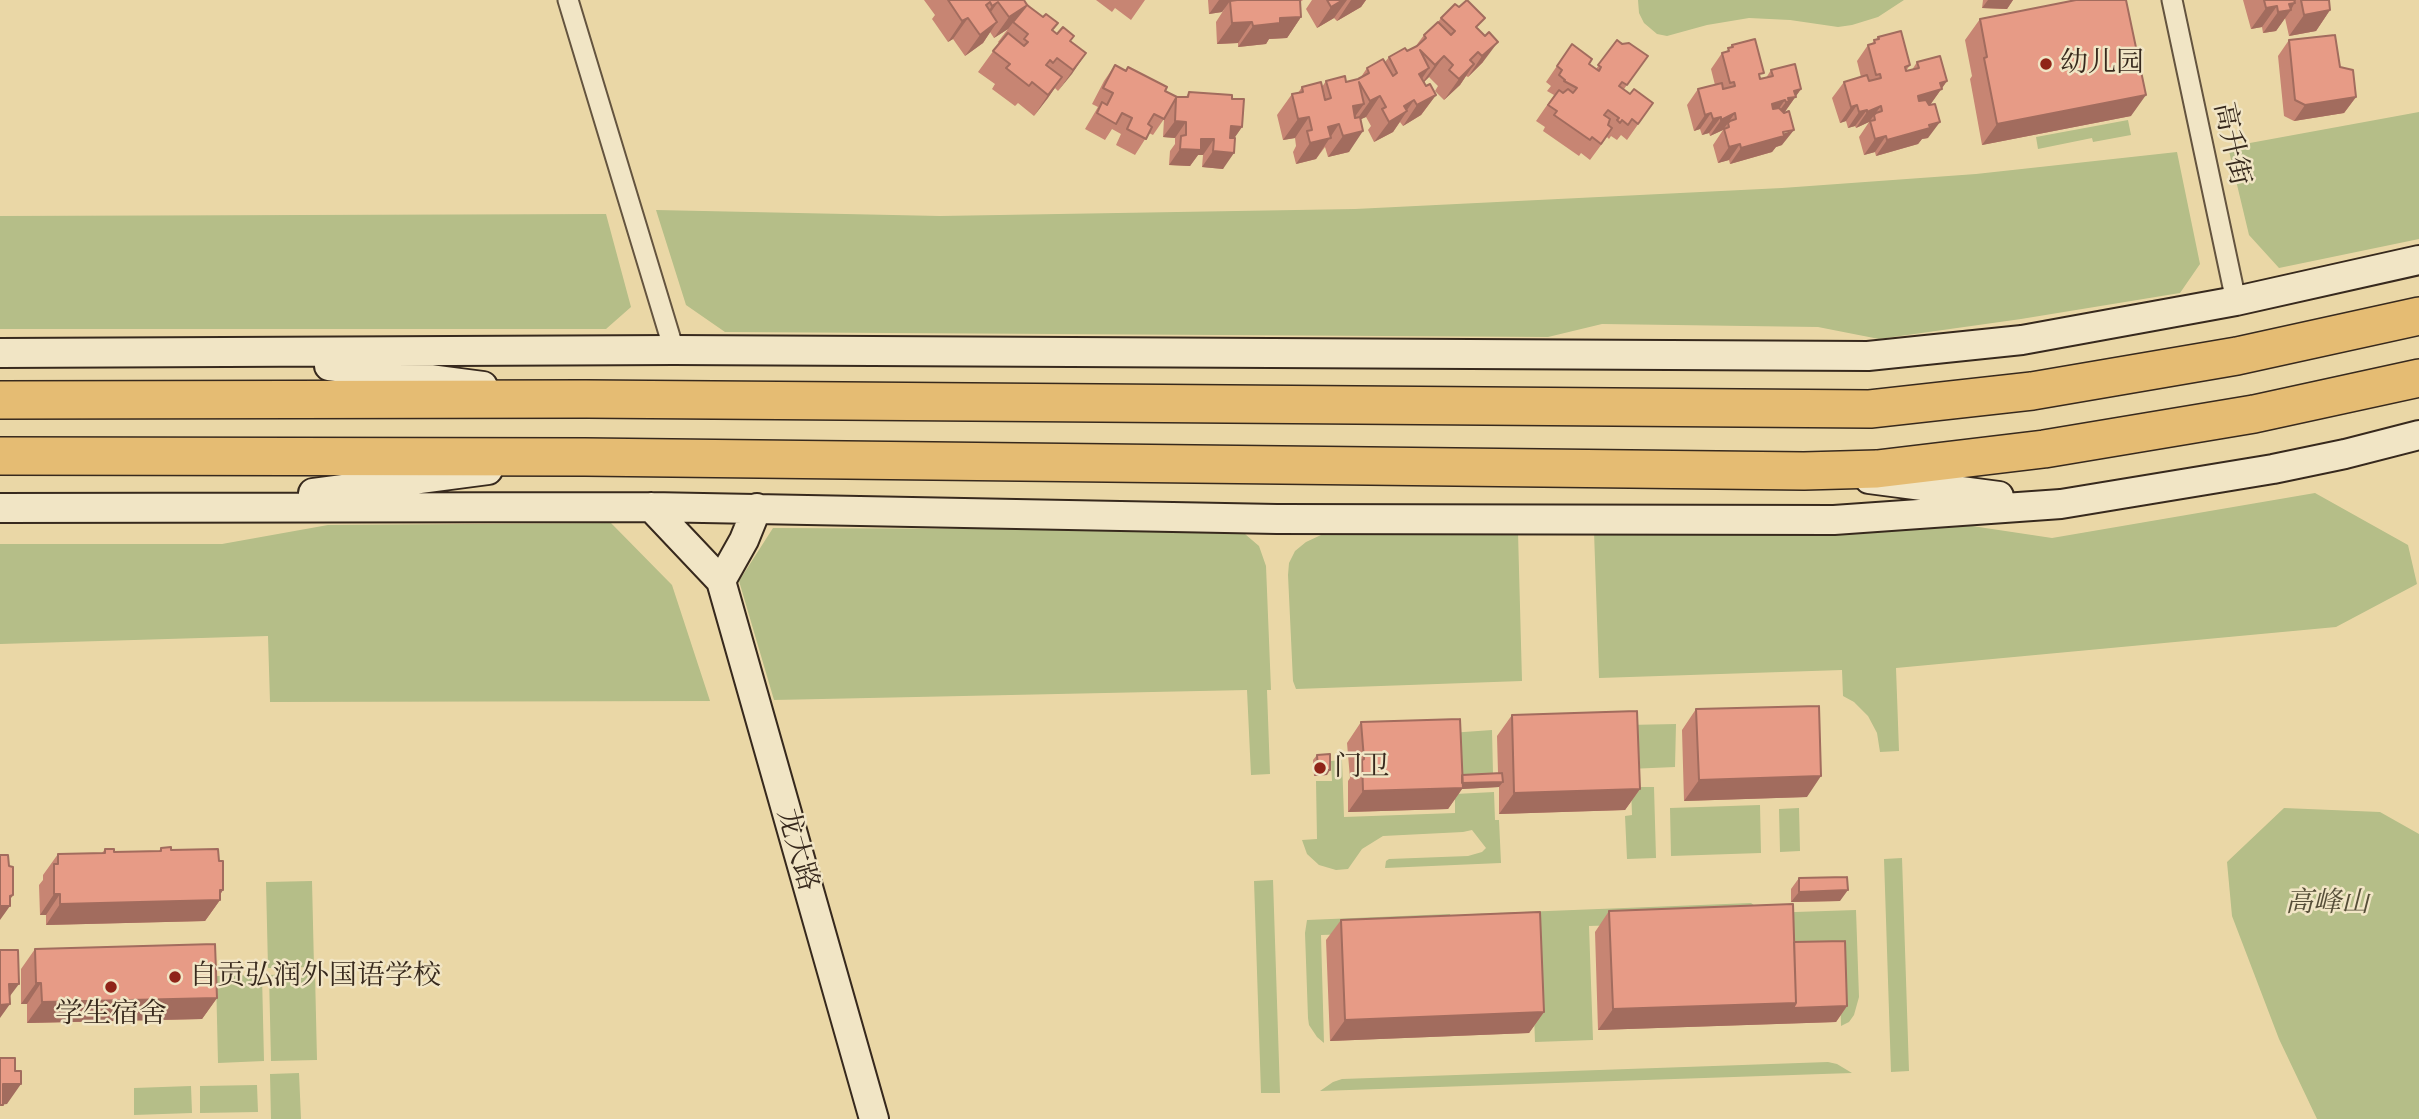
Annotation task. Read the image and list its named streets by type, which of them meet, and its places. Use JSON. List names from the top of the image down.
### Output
{
  "streets": {
    "street": ["高升街", "龙大路"]
  },
  "parks": ["高峰山"],
  "places": [
    "幼儿园",
    "门卫",
    "自贡弘润外国语学校",
    "学生宿舍"
  ]
}
